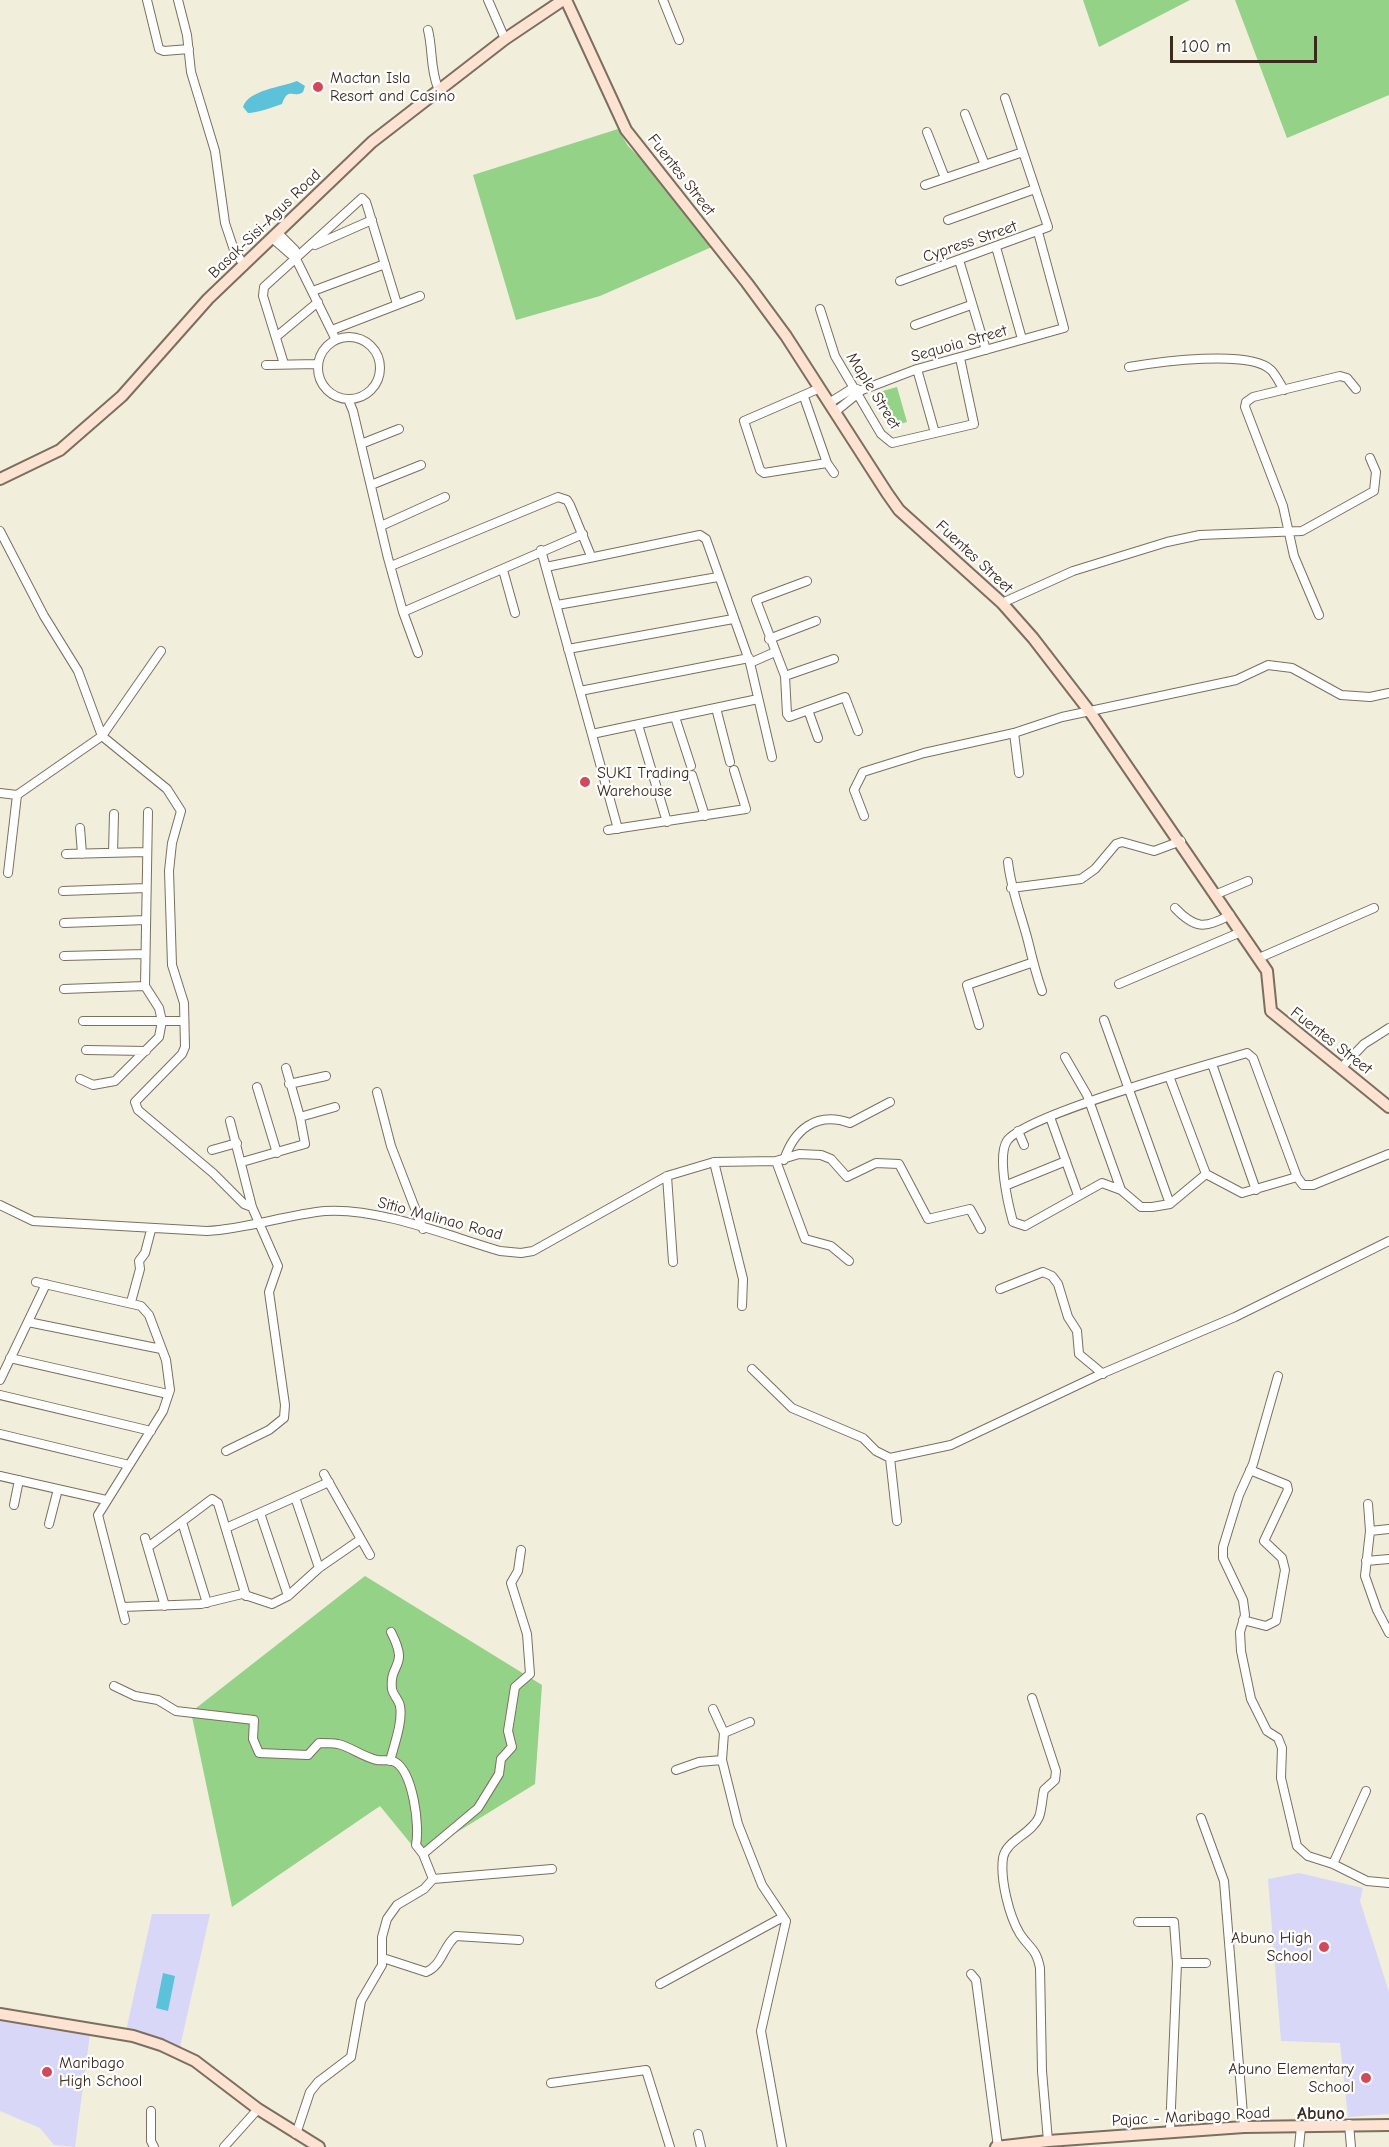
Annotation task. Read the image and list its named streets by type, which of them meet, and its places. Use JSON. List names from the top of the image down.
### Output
{
  "streets": {
    "street": [
      "Fuentes Street",
      "Basak-Sisi-Agus Road",
      "Cypress Street",
      "Sequoia Street",
      "Maple Street",
      "Sitio Malinao Road",
      "Pajac - Maribago Road"
    ]
  },
  "crossings": [
    ["Fuentes Street", "Basak-Sisi-Agus Road"],
    ["Fuentes Street", "Sequoia Street"],
    ["Cypress Street", "Sequoia Street"],
    ["Sequoia Street", "Maple Street"]
  ],
  "districts": ["Abuno"],
  "places": [
    "Mactan Isla Resort and Casino",
    "SUKI Trading Warehouse",
    "Abuno High School",
    "Maribago High School",
    "Abuno Elementary School"
  ],
  "scale_bar": "100 m"
}
